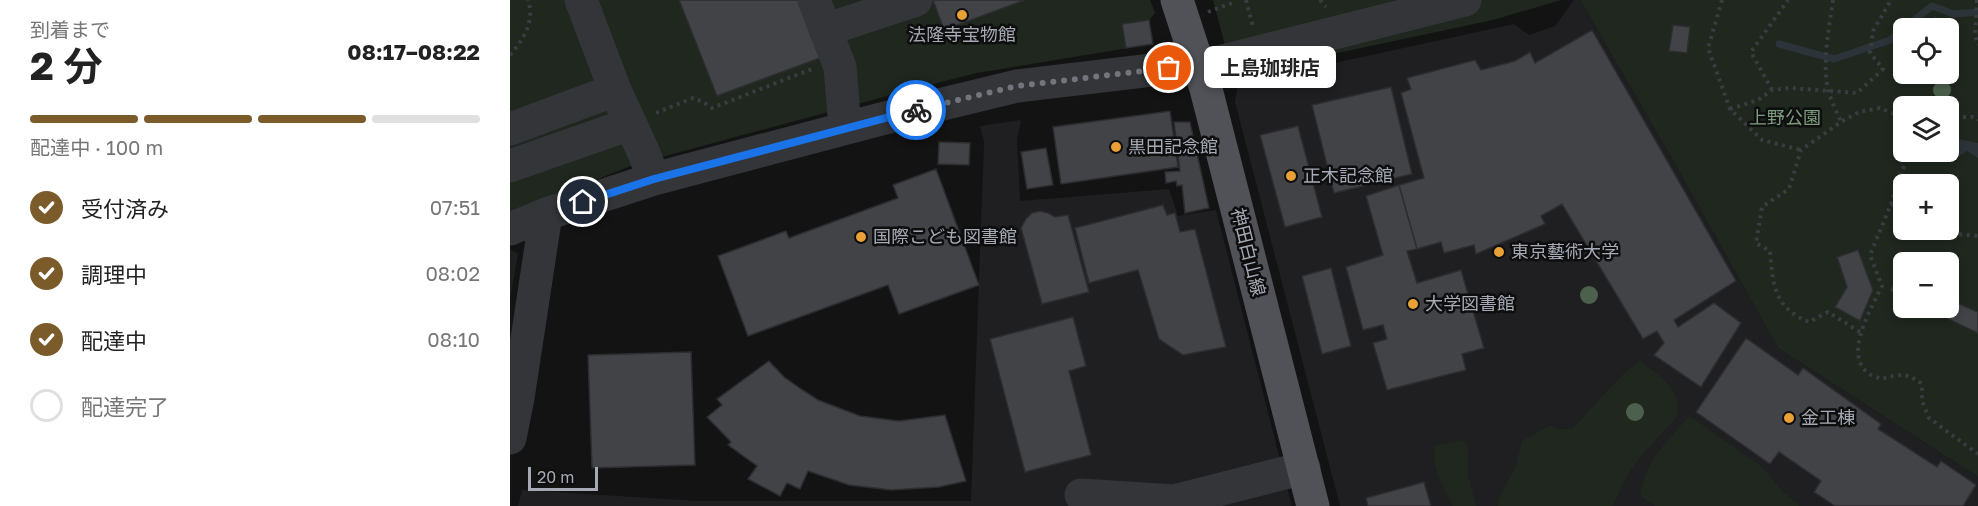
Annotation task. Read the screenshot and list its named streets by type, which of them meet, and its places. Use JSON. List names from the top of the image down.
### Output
{
  "streets": {
    "main road": ["神田白山線"]
  },
  "parks": ["上野公園"],
  "places": [
    "法隆寺宝物館",
    "上島珈琲店",
    "黒田記念館",
    "正木記念館",
    "国際こども図書館",
    "東京藝術大学",
    "大学図書館",
    "金工棟"
  ],
  "scale_bar": "20 m",
  "page": {
    "heading": ["2 分", "到着まで", "08:17–08:22"],
    "map_buttons": ["+", "−"],
    "bubble": "上島珈琲店",
    "bar": "配達中 · 100 m",
    "list": [
      ["受付済み", "07:51"],
      ["調理中", "08:02"],
      ["配達中", "08:10"],
      "配達完了"
    ],
    "scale": "20 m"
  }
}
